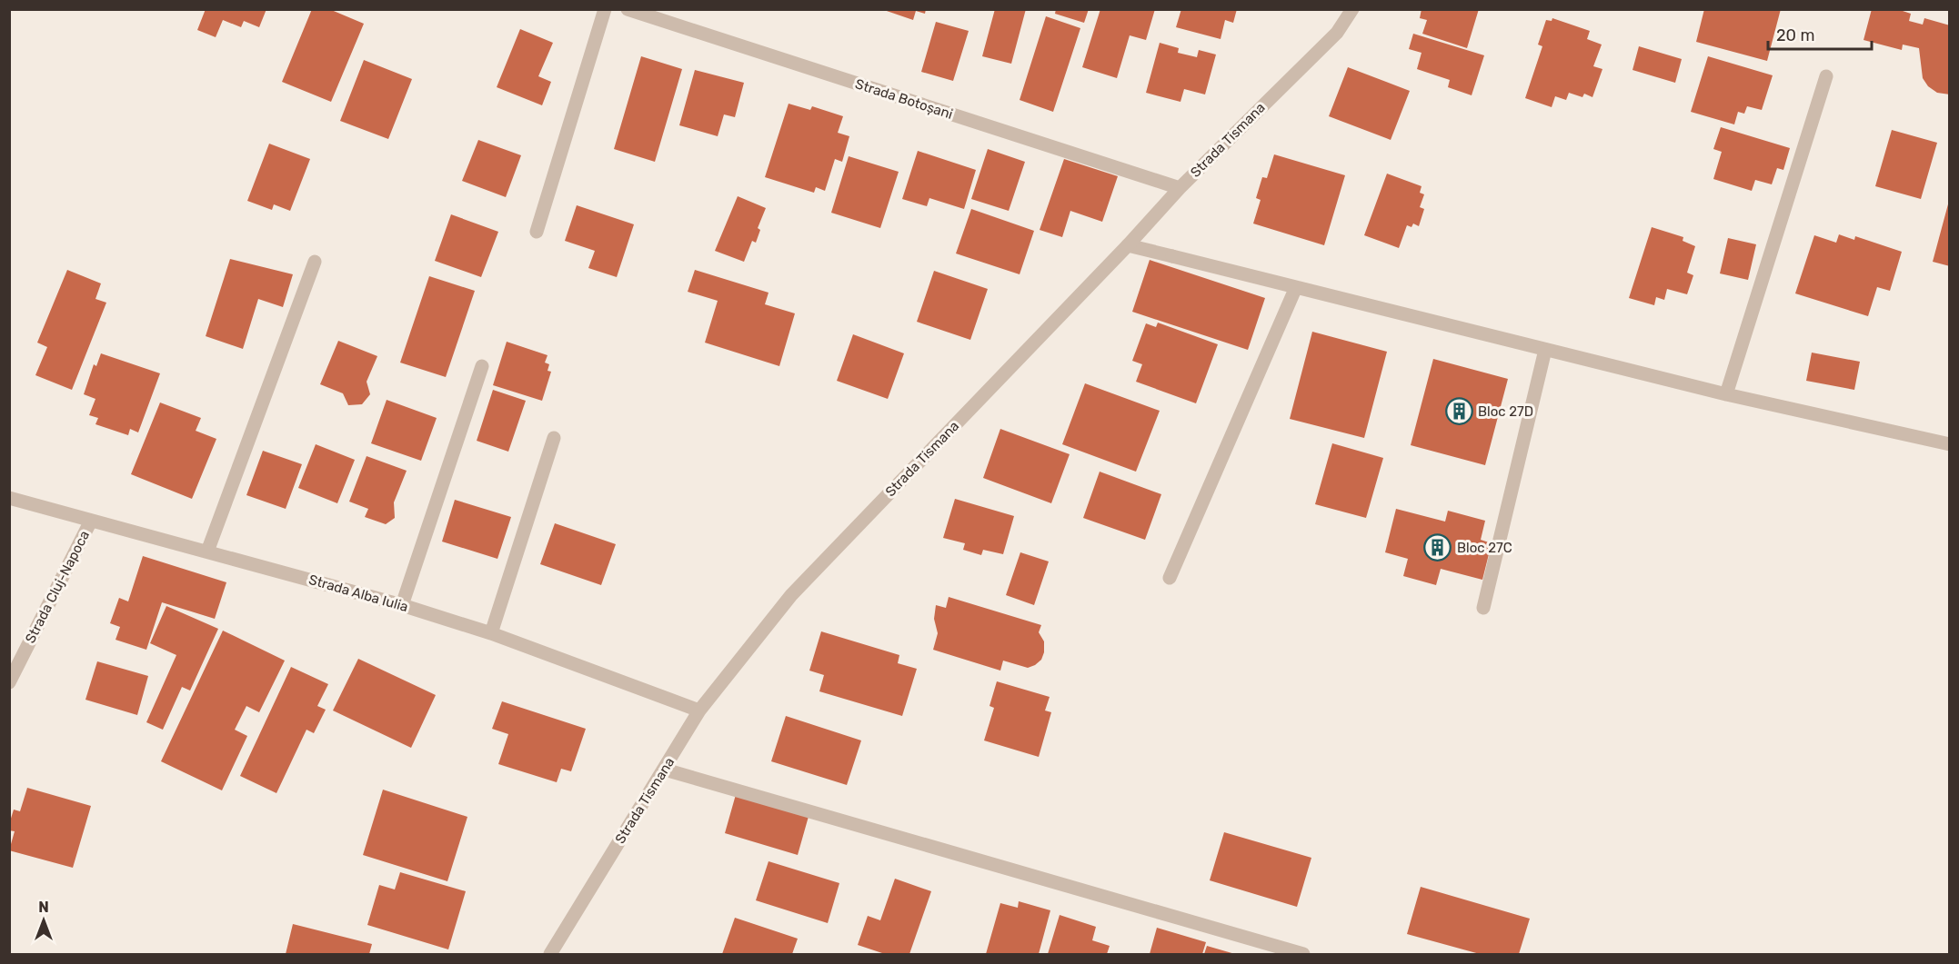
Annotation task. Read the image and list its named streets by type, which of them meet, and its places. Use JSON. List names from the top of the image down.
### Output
{
  "streets": {
    "street": [
      "Strada Botoșani",
      "Strada Tismana",
      "Strada Cluj-Napoca",
      "Strada Alba Iulia"
    ]
  },
  "crossings": [
    ["Strada Botoșani", "Strada Tismana"],
    ["Strada Tismana", "Strada Alba Iulia"],
    ["Strada Cluj-Napoca", "Strada Alba Iulia"]
  ],
  "places": {
    "building": ["Bloc 27D", "Bloc 27C"]
  },
  "scale_bar": "20 m",
  "north": "top"
}
